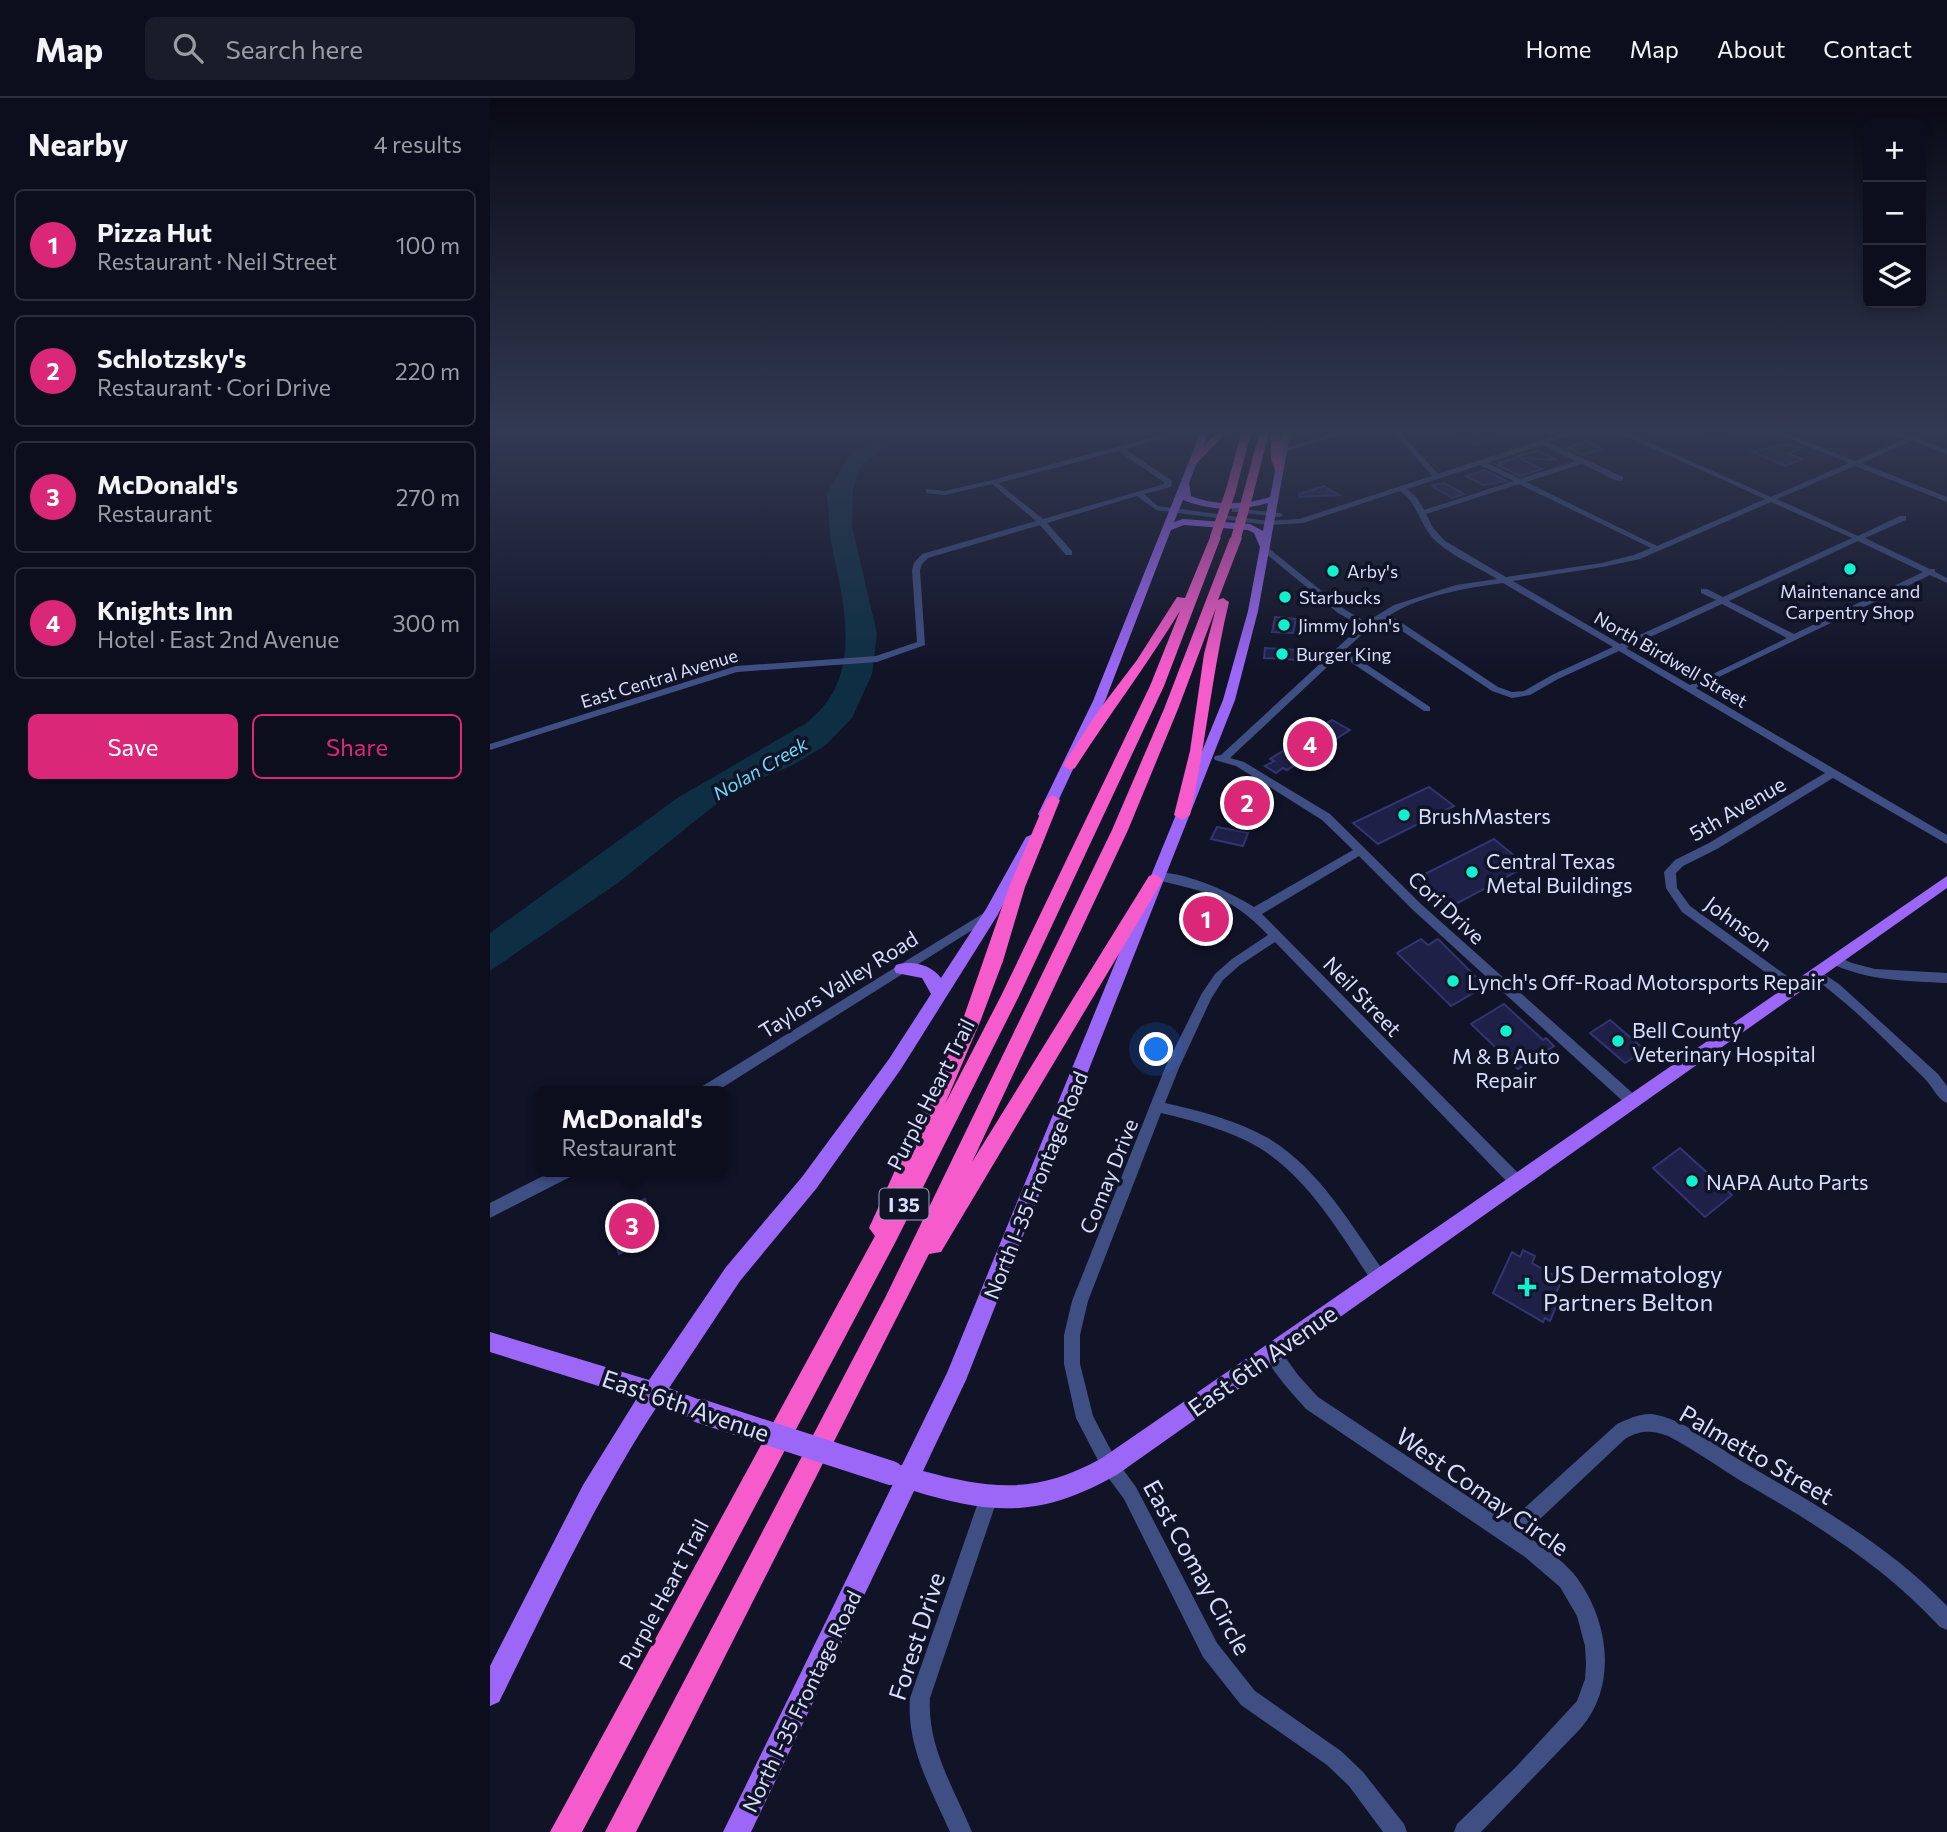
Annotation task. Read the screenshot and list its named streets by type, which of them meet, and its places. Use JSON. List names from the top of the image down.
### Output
{
  "streets": {
    "highway": ["Purple Heart Trail", "I 35"],
    "main road": ["North I-35 Frontage Road", "East 6th Avenue"],
    "street": [
      "North Birdwell Street",
      "East Central Avenue",
      "5th Avenue",
      "Cori Drive",
      "Johnson",
      "Taylors Valley Road",
      "Neil Street",
      "Comay Drive",
      "Palmetto Street",
      "West Comay Circle",
      "East Comay Circle",
      "Forest Drive"
    ]
  },
  "crossings": [
    ["North Birdwell Street", "5th Avenue"],
    ["5th Avenue", "Johnson"],
    ["Cori Drive", "East 6th Avenue"],
    ["Johnson", "East 6th Avenue"],
    ["Neil Street", "Comay Drive"],
    ["Neil Street", "North I-35 Frontage Road"],
    ["Neil Street", "East 6th Avenue"],
    ["Comay Drive", "East 6th Avenue"],
    ["Comay Drive", "East Comay Circle"],
    ["North I-35 Frontage Road", "East 6th Avenue"],
    ["East 6th Avenue", "West Comay Circle"],
    ["East 6th Avenue", "East Comay Circle"],
    ["East 6th Avenue", "Forest Drive"],
    ["Palmetto Street", "West Comay Circle"]
  ],
  "water": ["Nolan Creek"],
  "places": {
    "other": [
      "Maintenance and Carpentry Shop",
      "Arby's",
      "Starbucks",
      "Jimmy John's",
      "Burger King",
      "BrushMasters",
      "Central Texas Metal Buildings",
      "Lynch's Off-Road Motorsports Repair",
      "M & B Auto Repair",
      "Bell County Veterinary Hospital",
      "NAPA Auto Parts"
    ],
    "health": ["US Dermatology Partners Belton"]
  },
  "page": {
    "header": "Map",
    "search": "Search here",
    "nav": [
      "Home",
      "Map",
      "About",
      "Contact"
    ],
    "heading": ["Nearby", "4 results"],
    "map_buttons": ["+", "−"],
    "list": [
      {
        "mark": "1",
        "name": "Pizza Hut",
        "note": "Restaurant · Neil Street",
        "value": "100 m"
      },
      {
        "mark": "2",
        "name": "Schlotzsky's",
        "note": "Restaurant · Cori Drive",
        "value": "220 m"
      },
      {
        "mark": "3",
        "name": "McDonald's",
        "note": "Restaurant",
        "value": "270 m"
      },
      {
        "mark": "4",
        "name": "Knights Inn",
        "note": "Hotel · East 2nd Avenue",
        "value": "300 m"
      }
    ],
    "buttons": ["Save", "Share"],
    "pins": [
      "4",
      "2",
      "1",
      "3"
    ],
    "popup": ["McDonald's", "Restaurant"]
  }
}
